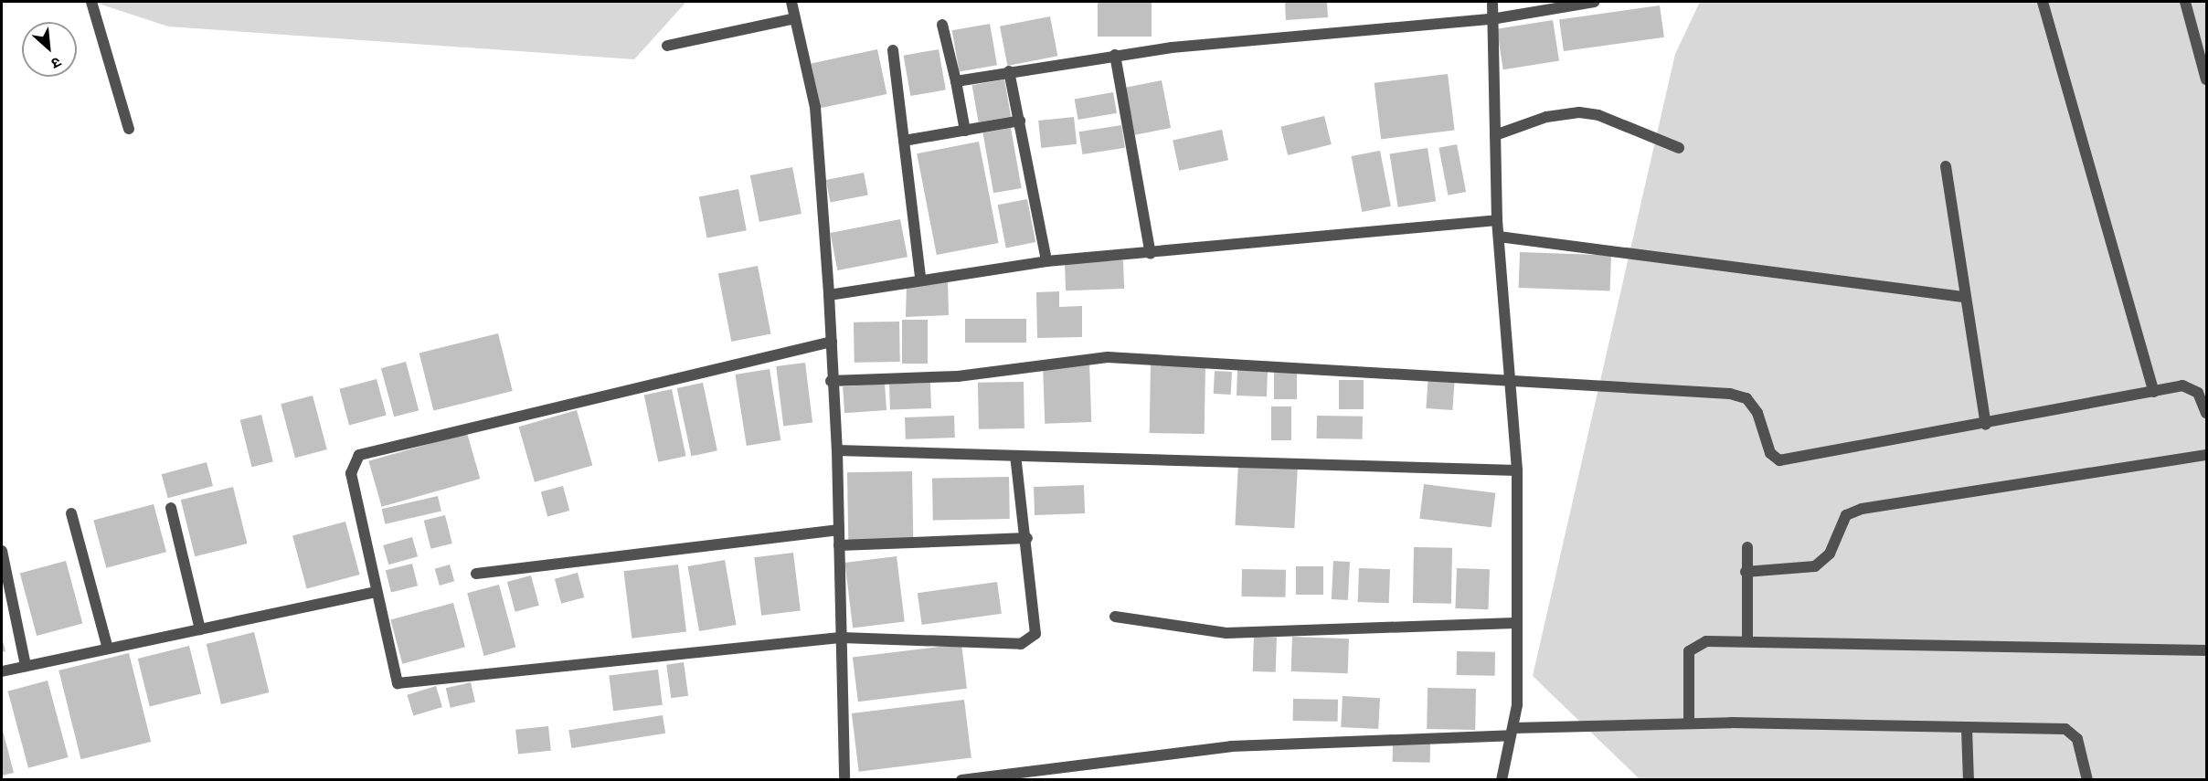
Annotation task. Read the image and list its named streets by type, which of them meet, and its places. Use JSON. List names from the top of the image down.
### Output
{
  "north": "bottom right"
}
